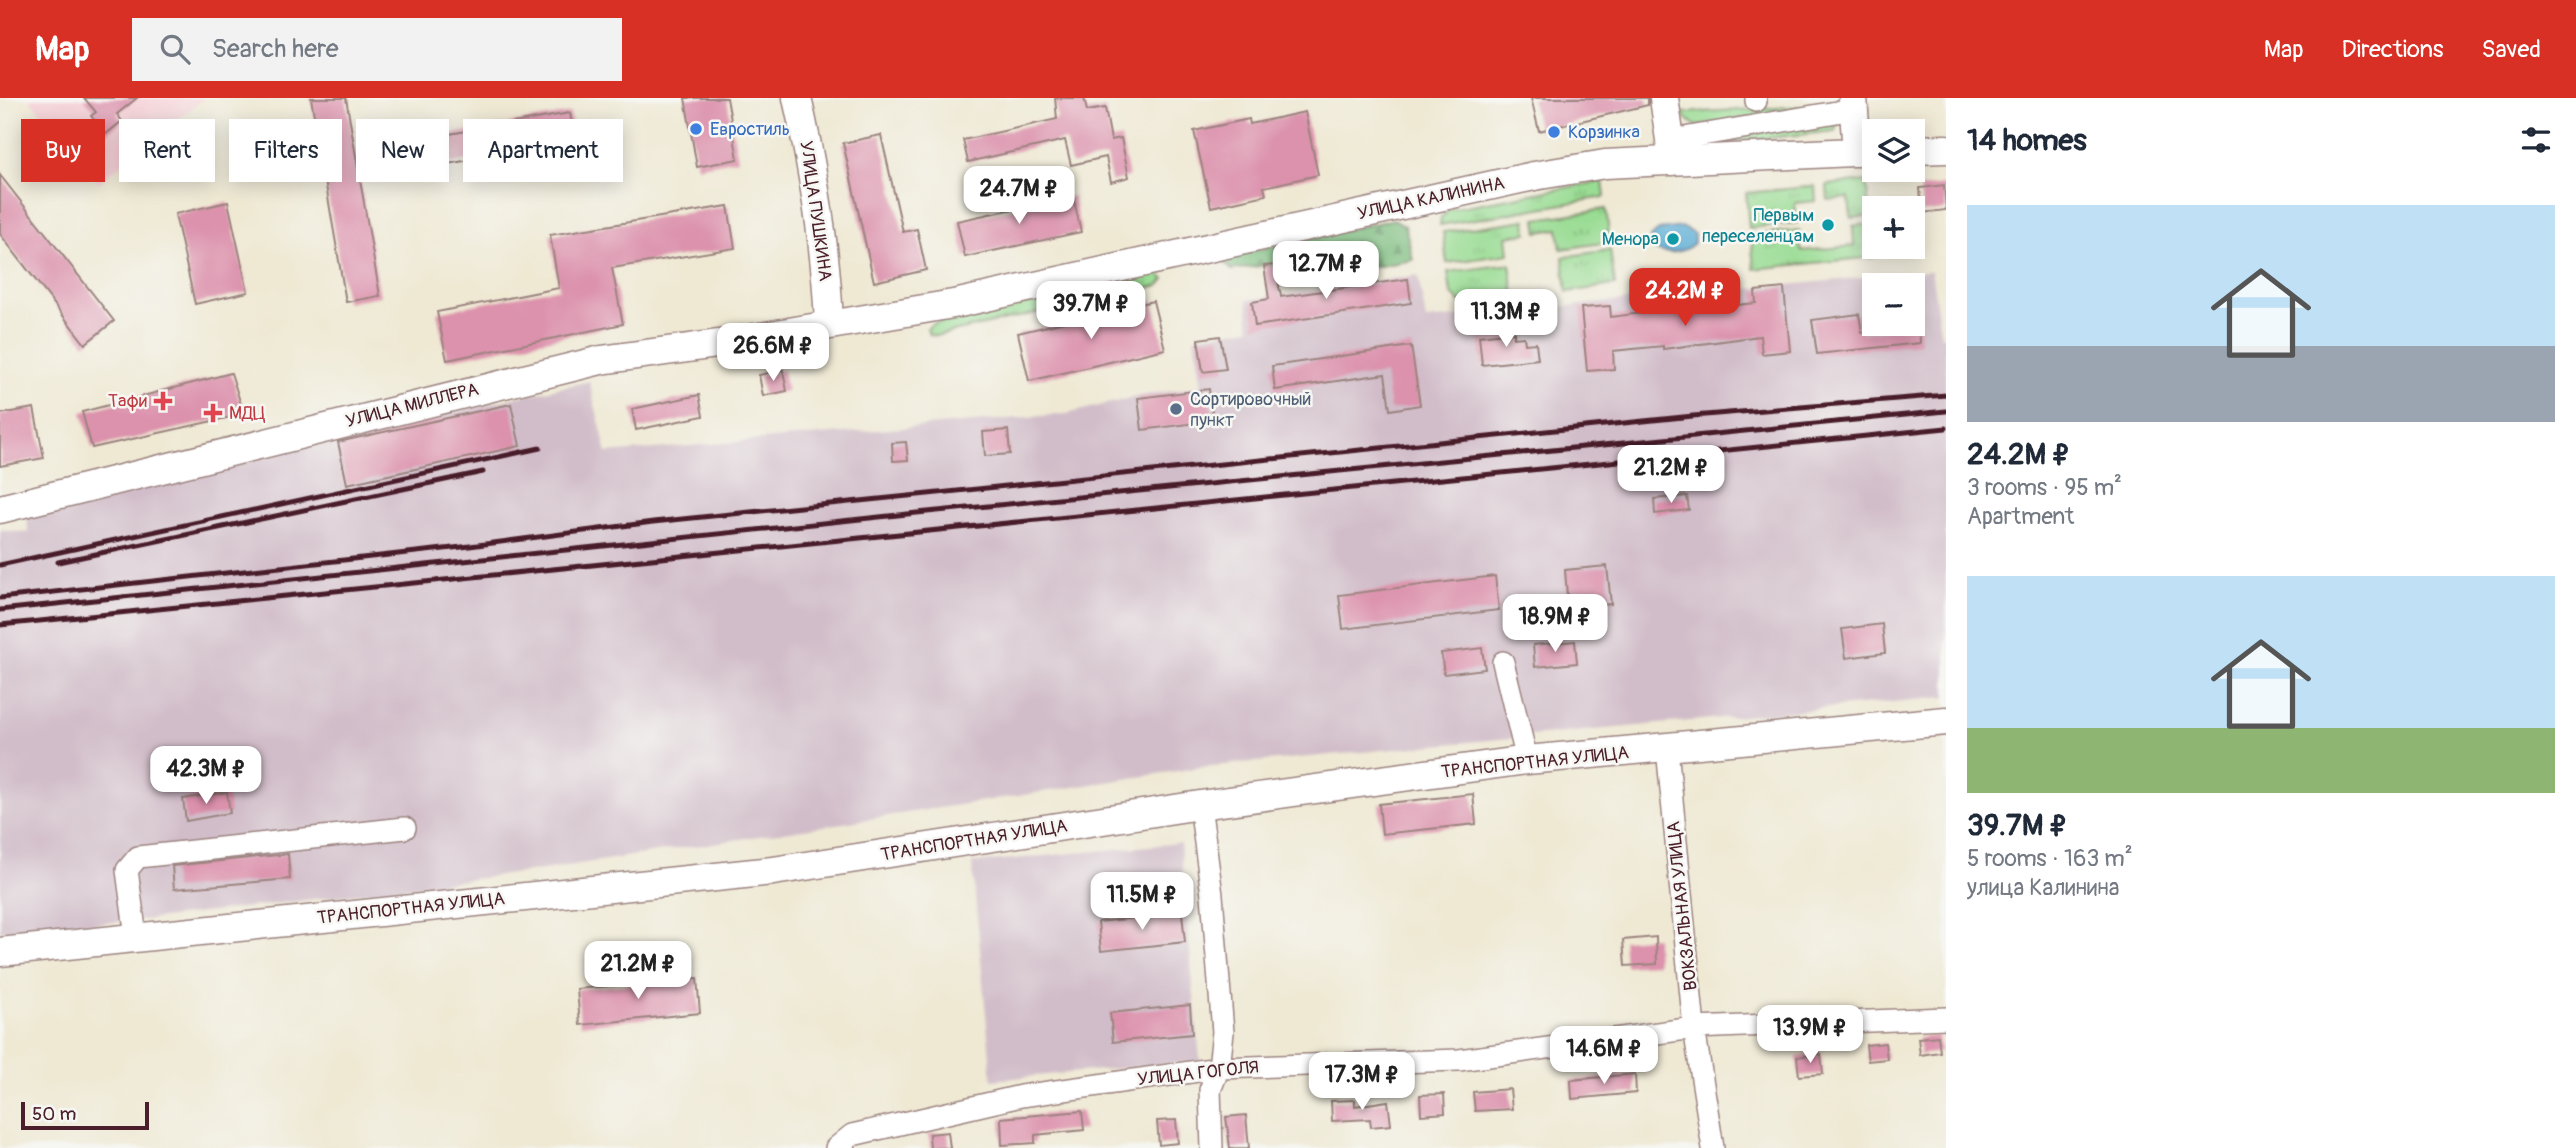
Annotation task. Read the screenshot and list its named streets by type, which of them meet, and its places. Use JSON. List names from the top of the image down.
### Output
{
  "streets": {
    "main road": [
      "УЛИЦА КАЛИНИНА",
      "УЛИЦА ПУШКИНА",
      "УЛИЦА МИЛЛЕРА",
      "ТРАНСПОРТНАЯ УЛИЦА"
    ],
    "street": ["ВОКЗАЛЬНАЯ УЛИЦА", "УЛИЦА ГОГОЛЯ"]
  },
  "crossings": [
    ["УЛИЦА КАЛИНИНА", "УЛИЦА ПУШКИНА"],
    ["УЛИЦА КАЛИНИНА", "УЛИЦА МИЛЛЕРА"],
    ["УЛИЦА ПУШКИНА", "УЛИЦА МИЛЛЕРА"],
    ["ТРАНСПОРТНАЯ УЛИЦА", "ВОКЗАЛЬНАЯ УЛИЦА"],
    ["ВОКЗАЛЬНАЯ УЛИЦА", "УЛИЦА ГОГОЛЯ"]
  ],
  "places": {
    "other": [
      "Евростиль",
      "Корзинка",
      "Первым переселенцам",
      "Менора",
      "Сортировочный пункт"
    ],
    "health": ["Тафи", "МДЦ"]
  },
  "scale_bar": "50 m",
  "page": {
    "header": "Map",
    "search": "Search here",
    "nav": ["Map", "Directions", "Saved"],
    "heading": "14 homes",
    "map_buttons": ["+", "−"],
    "chip": [
      "Buy",
      "Rent",
      "Filters",
      "New",
      "Apartment"
    ],
    "price": [
      "24.7M ₽",
      "12.7M ₽",
      "24.2M ₽",
      "39.7M ₽",
      "11.3M ₽",
      "26.6M ₽",
      "21.2M ₽",
      "18.9M ₽",
      "42.3M ₽",
      "11.5M ₽",
      "21.2M ₽",
      "13.9M ₽",
      "14.6M ₽",
      "17.3M ₽"
    ],
    "list": [
      {
        "name": "24.2M ₽",
        "note": "3 rooms · 95 m² · Apartment"
      },
      {
        "name": "39.7M ₽",
        "note": "5 rooms · 163 m² · улица Калинина"
      }
    ],
    "scale": "50 m"
  }
}
